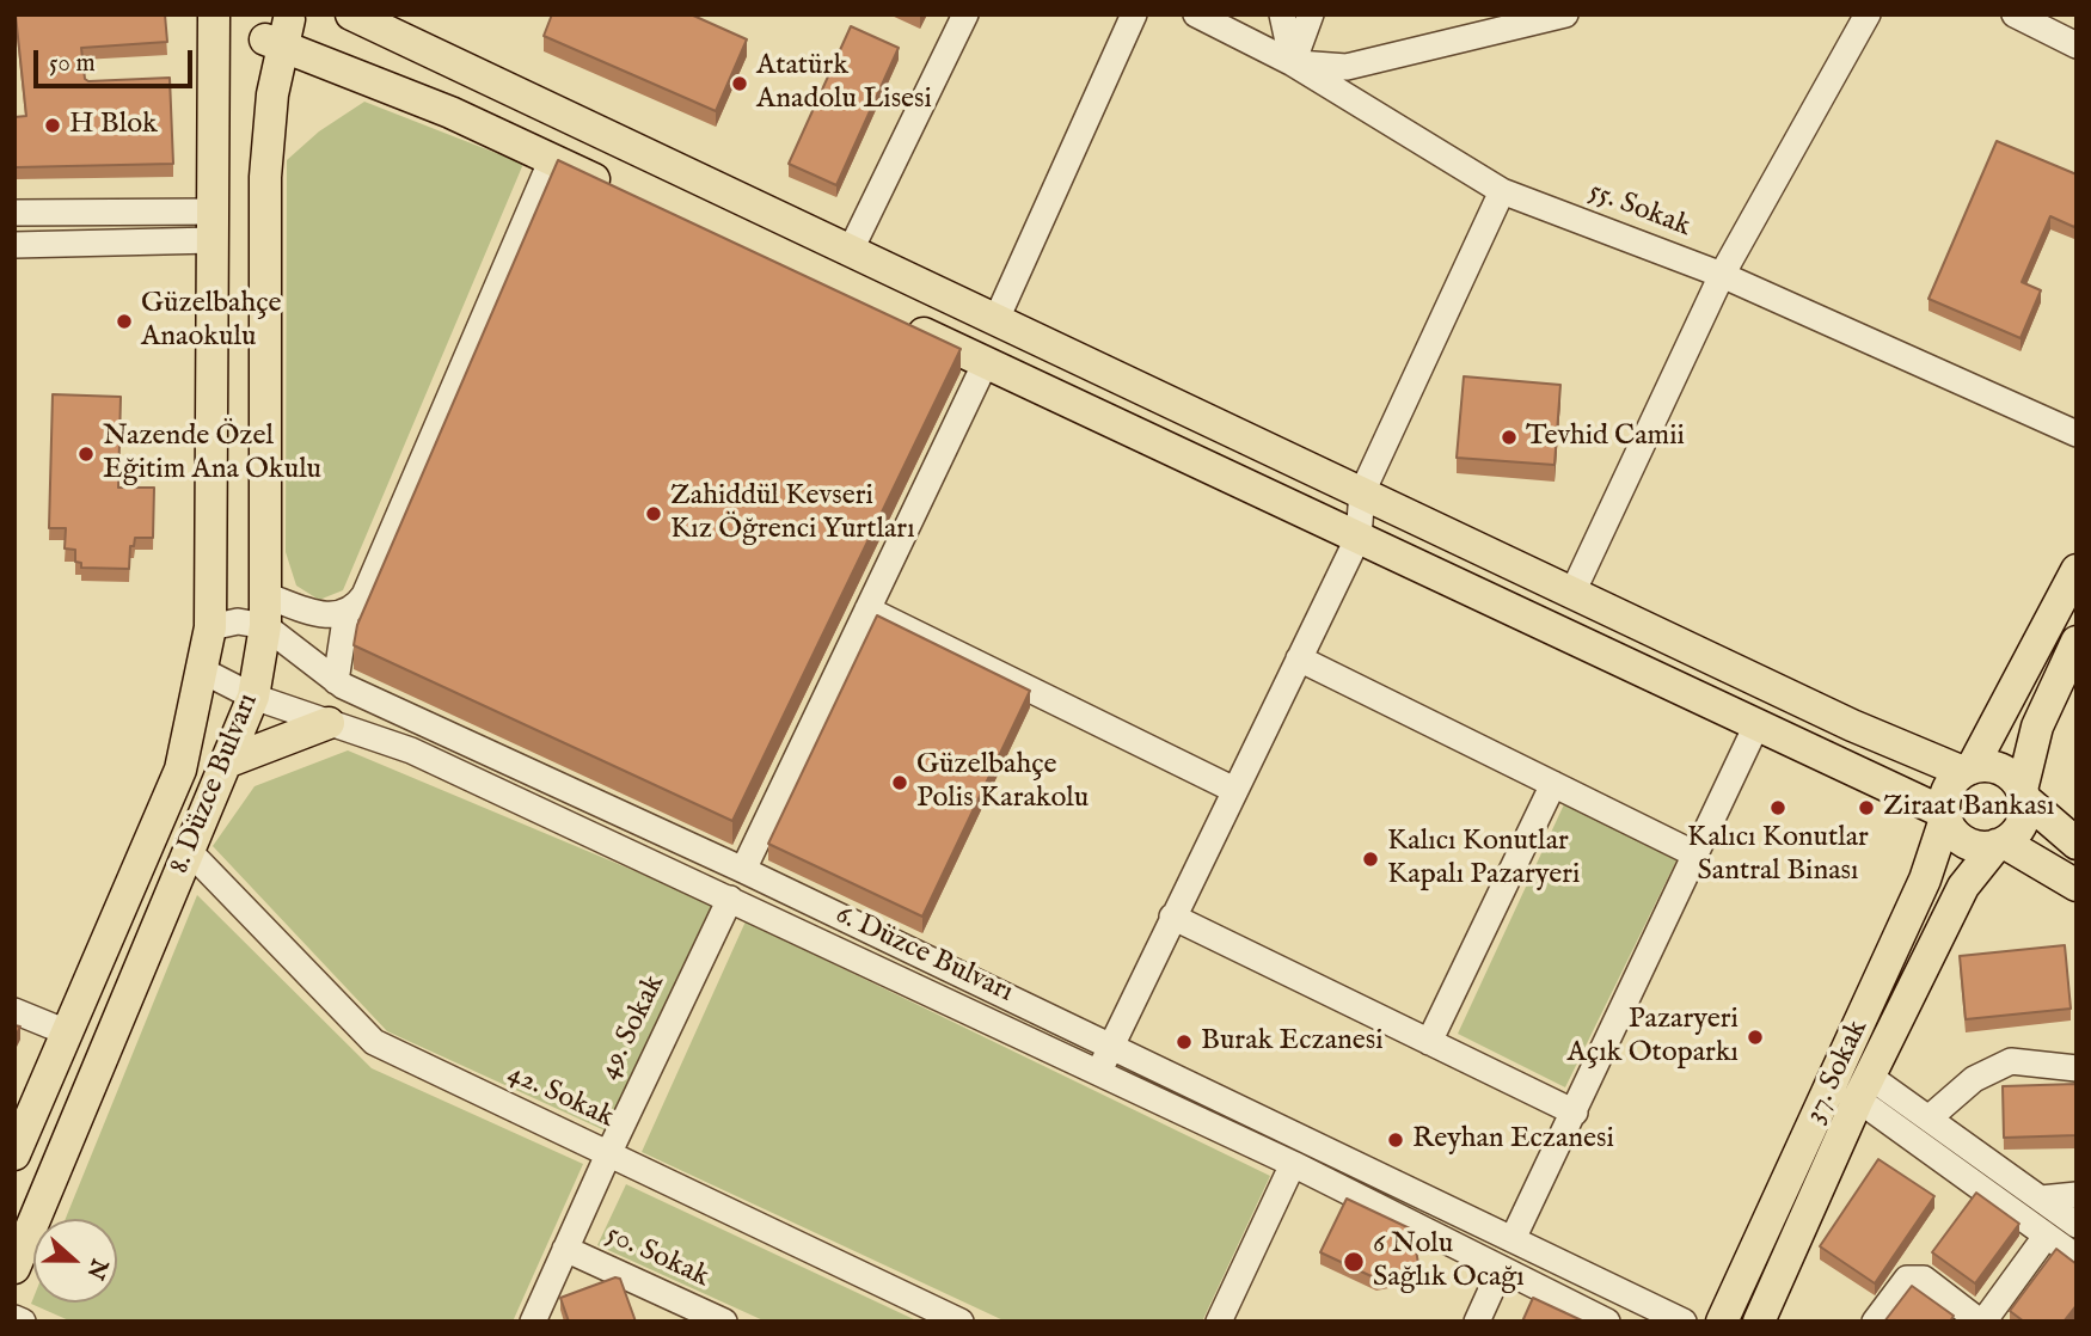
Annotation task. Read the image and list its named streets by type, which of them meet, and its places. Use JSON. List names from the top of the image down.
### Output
{
  "streets": {
    "main road": ["8. Düzce Bulvarı", "37. Sokak"],
    "street": [
      "55. Sokak",
      "6. Düzce Bulvarı",
      "49. Sokak",
      "42. Sokak",
      "50. Sokak"
    ]
  },
  "crossings": [
    ["8. Düzce Bulvarı", "6. Düzce Bulvarı"],
    ["8. Düzce Bulvarı", "42. Sokak"],
    ["6. Düzce Bulvarı", "49. Sokak"],
    ["49. Sokak", "42. Sokak"],
    ["49. Sokak", "50. Sokak"]
  ],
  "places": [
    "Atatürk Anadolu Lisesi",
    "H Blok",
    "Güzelbahçe Anaokulu",
    "Tevhid Camii",
    "Nazende Özel Eğitim Ana Okulu",
    "Zahiddül Kevseri Kız Öğrenci Yurtları",
    "Güzelbahçe Polis Karakolu",
    "Kalıcı Konutlar Santral Binası",
    "Ziraat Bankası",
    "Kalıcı Konutlar Kapalı Pazaryeri",
    "Pazaryeri Açık Otoparkı",
    "Burak Eczanesi",
    "Reyhan Eczanesi",
    "6 Nolu Sağlık Ocağı"
  ],
  "scale_bar": "50 m",
  "north": "right"
}
